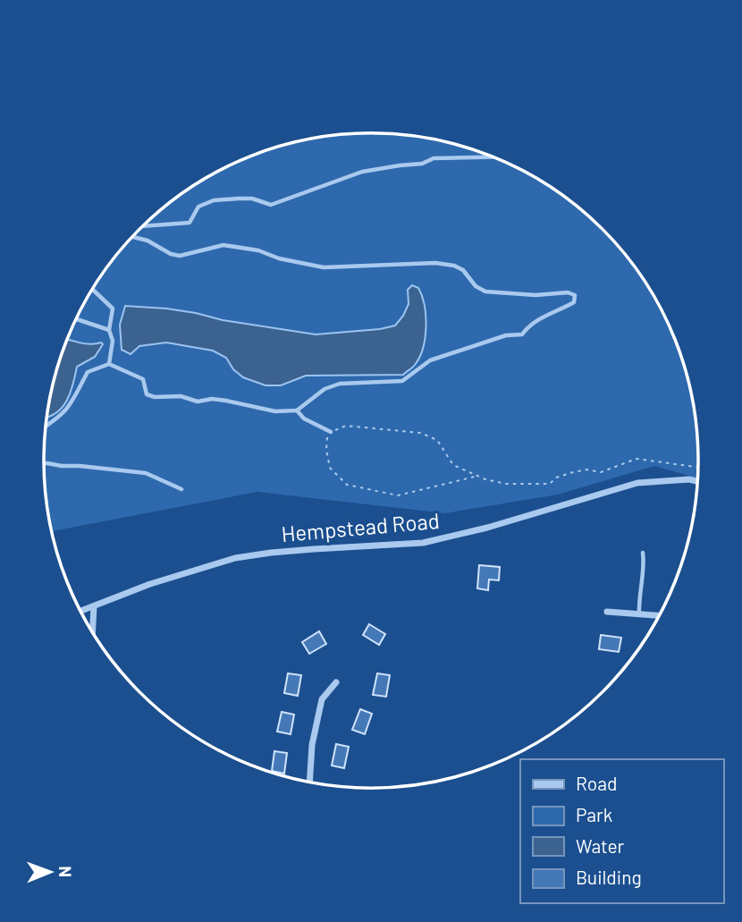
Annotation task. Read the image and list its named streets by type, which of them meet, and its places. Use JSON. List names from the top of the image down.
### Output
{
  "streets": {
    "street": ["Hempstead Road"]
  },
  "legend": [
    "Road",
    "Park",
    "Water",
    "Building"
  ],
  "north": "right"
}
